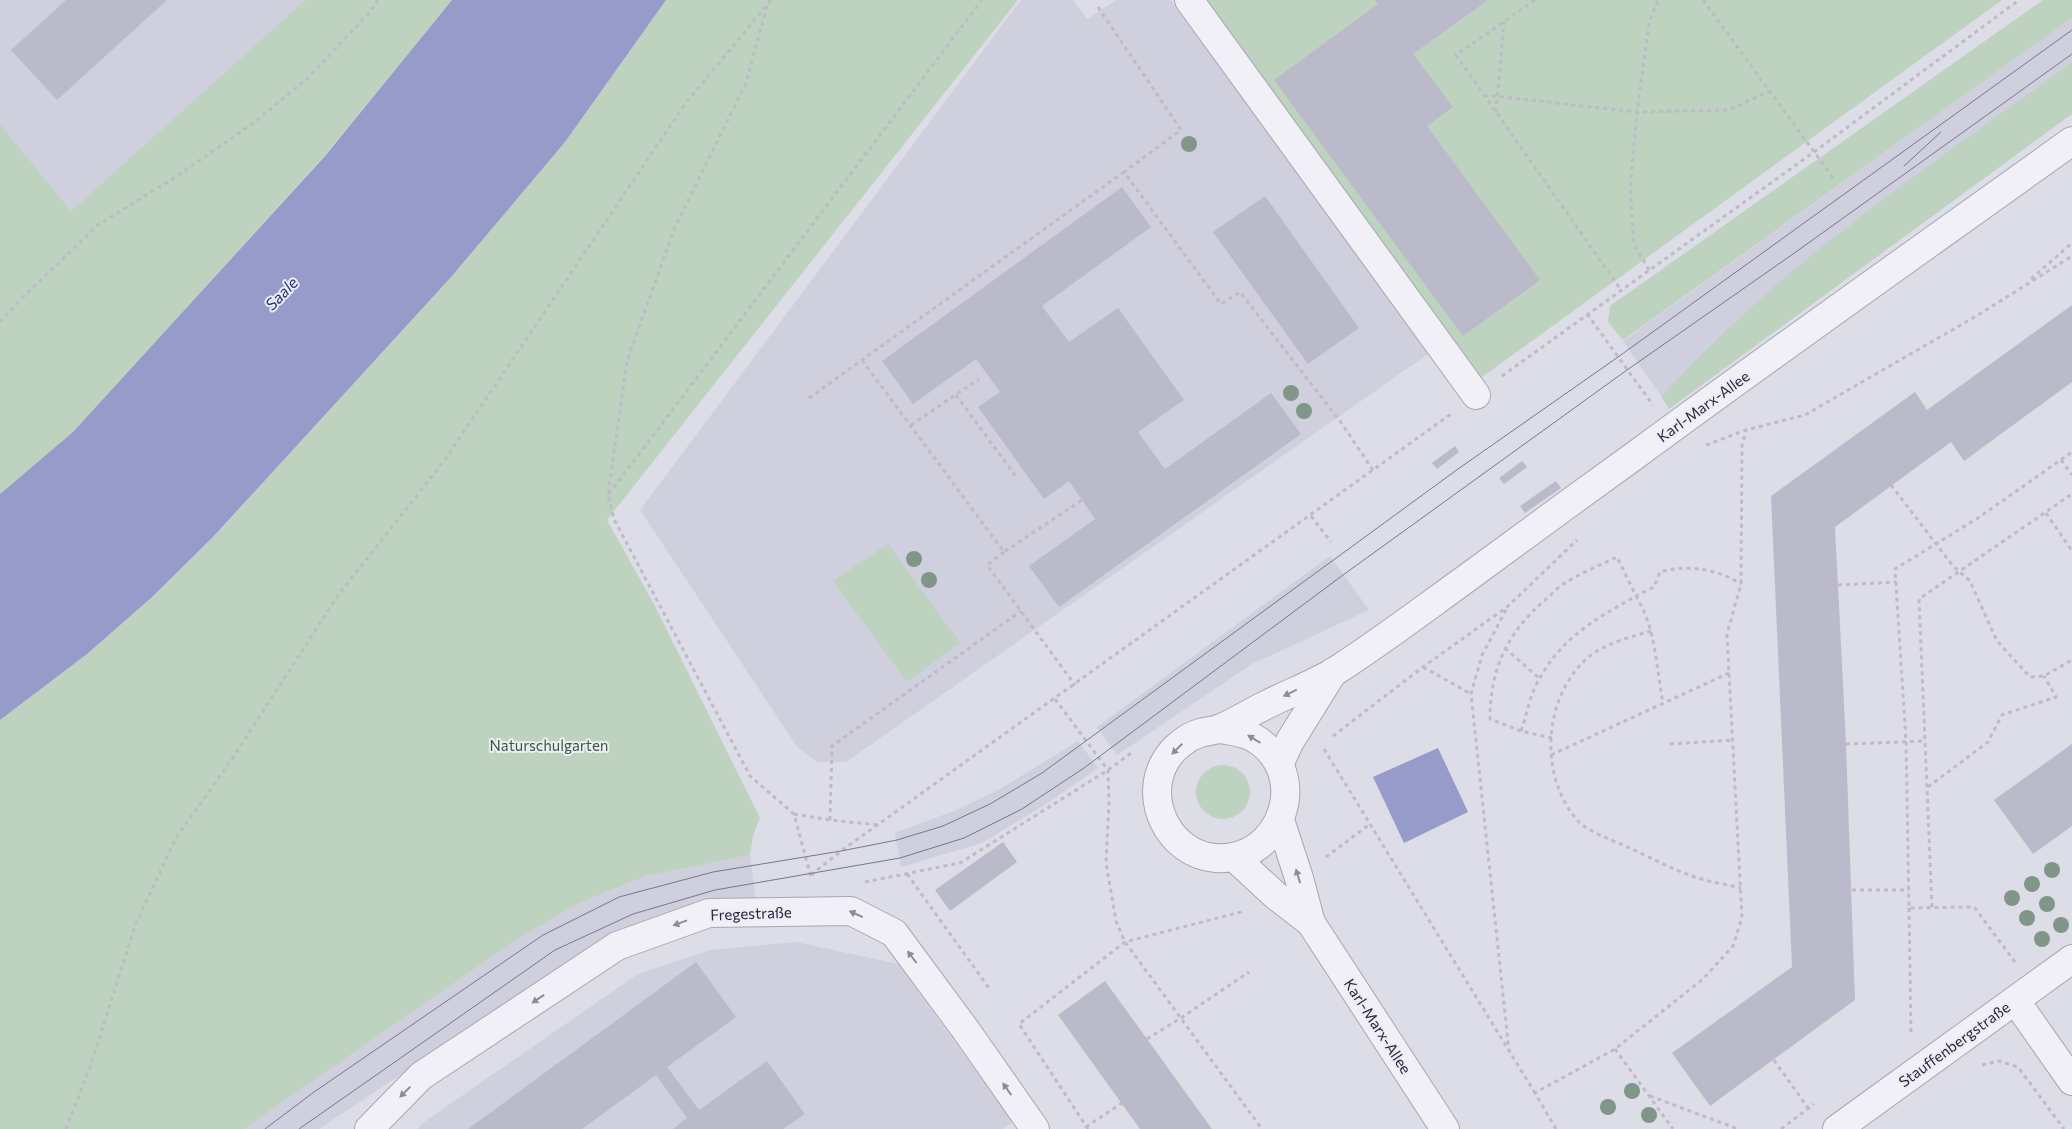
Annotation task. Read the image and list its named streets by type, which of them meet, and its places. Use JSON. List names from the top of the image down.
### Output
{
  "streets": {
    "street": ["Karl-Marx-Allee", "Fregestraße", "Stauffenbergstraße"]
  },
  "water": ["Saale"],
  "parks": ["Naturschulgarten"]
}
